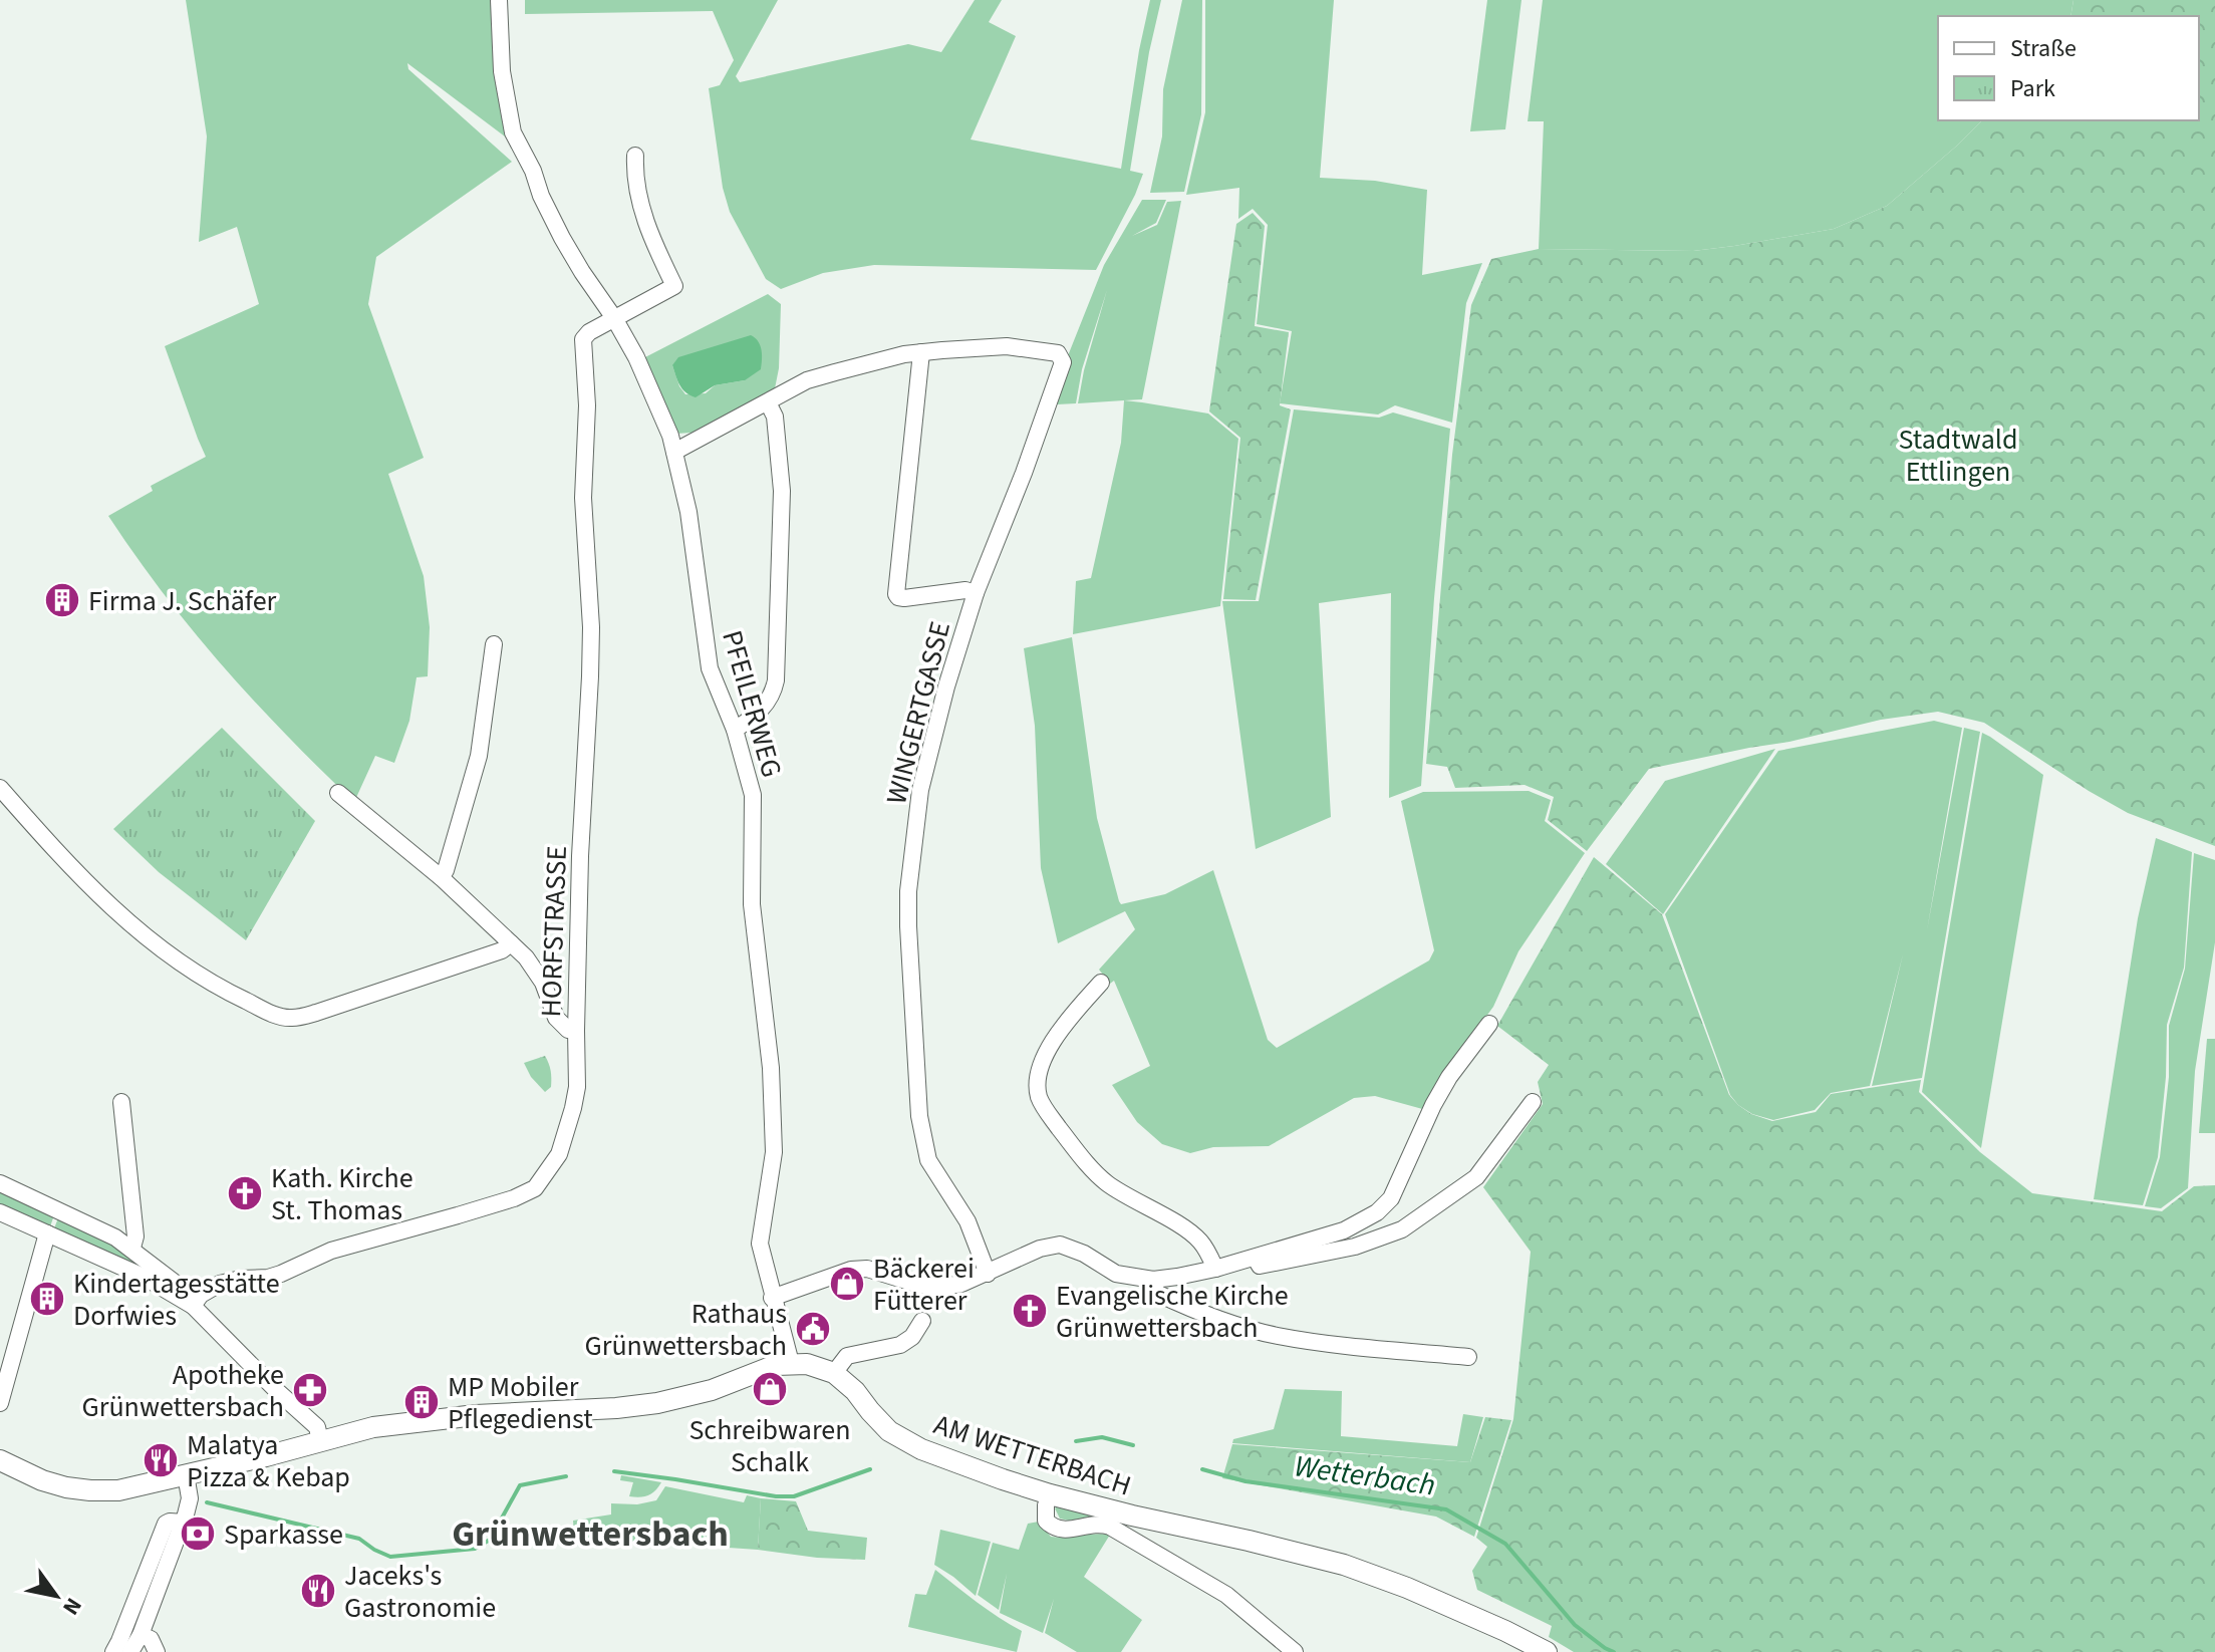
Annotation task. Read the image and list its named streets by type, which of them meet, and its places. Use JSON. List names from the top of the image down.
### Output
{
  "streets": {
    "main road": ["AM WETTERBACH"],
    "street": ["PFEILERWEG", "WINGERTGASSE", "HORFSTRASSE"]
  },
  "crossings": [
    ["PFEILERWEG", "HORFSTRASSE"],
    ["PFEILERWEG", "AM WETTERBACH"]
  ],
  "districts": ["Grünwettersbach"],
  "water": ["Wetterbach"],
  "parks": ["Stadtwald Ettlingen"],
  "places": {
    "building": ["Firma J. Schäfer", "Kindertagesstätte Dorfwies", "MP Mobiler Pflegedienst"],
    "church": ["Kath. Kirche St. Thomas", "Evangelische Kirche Grünwettersbach"],
    "shop": ["Bäckerei Fütterer", "Schreibwaren Schalk"],
    "public building": ["Rathaus Grünwettersbach"],
    "pharmacy": ["Apotheke Grünwettersbach"],
    "restaurant": ["Malatya Pizza & Kebap", "Jaceks's Gastronomie"],
    "bank": ["Sparkasse"]
  },
  "legend": ["Straße", "Park"],
  "north": "bottom right"
}
